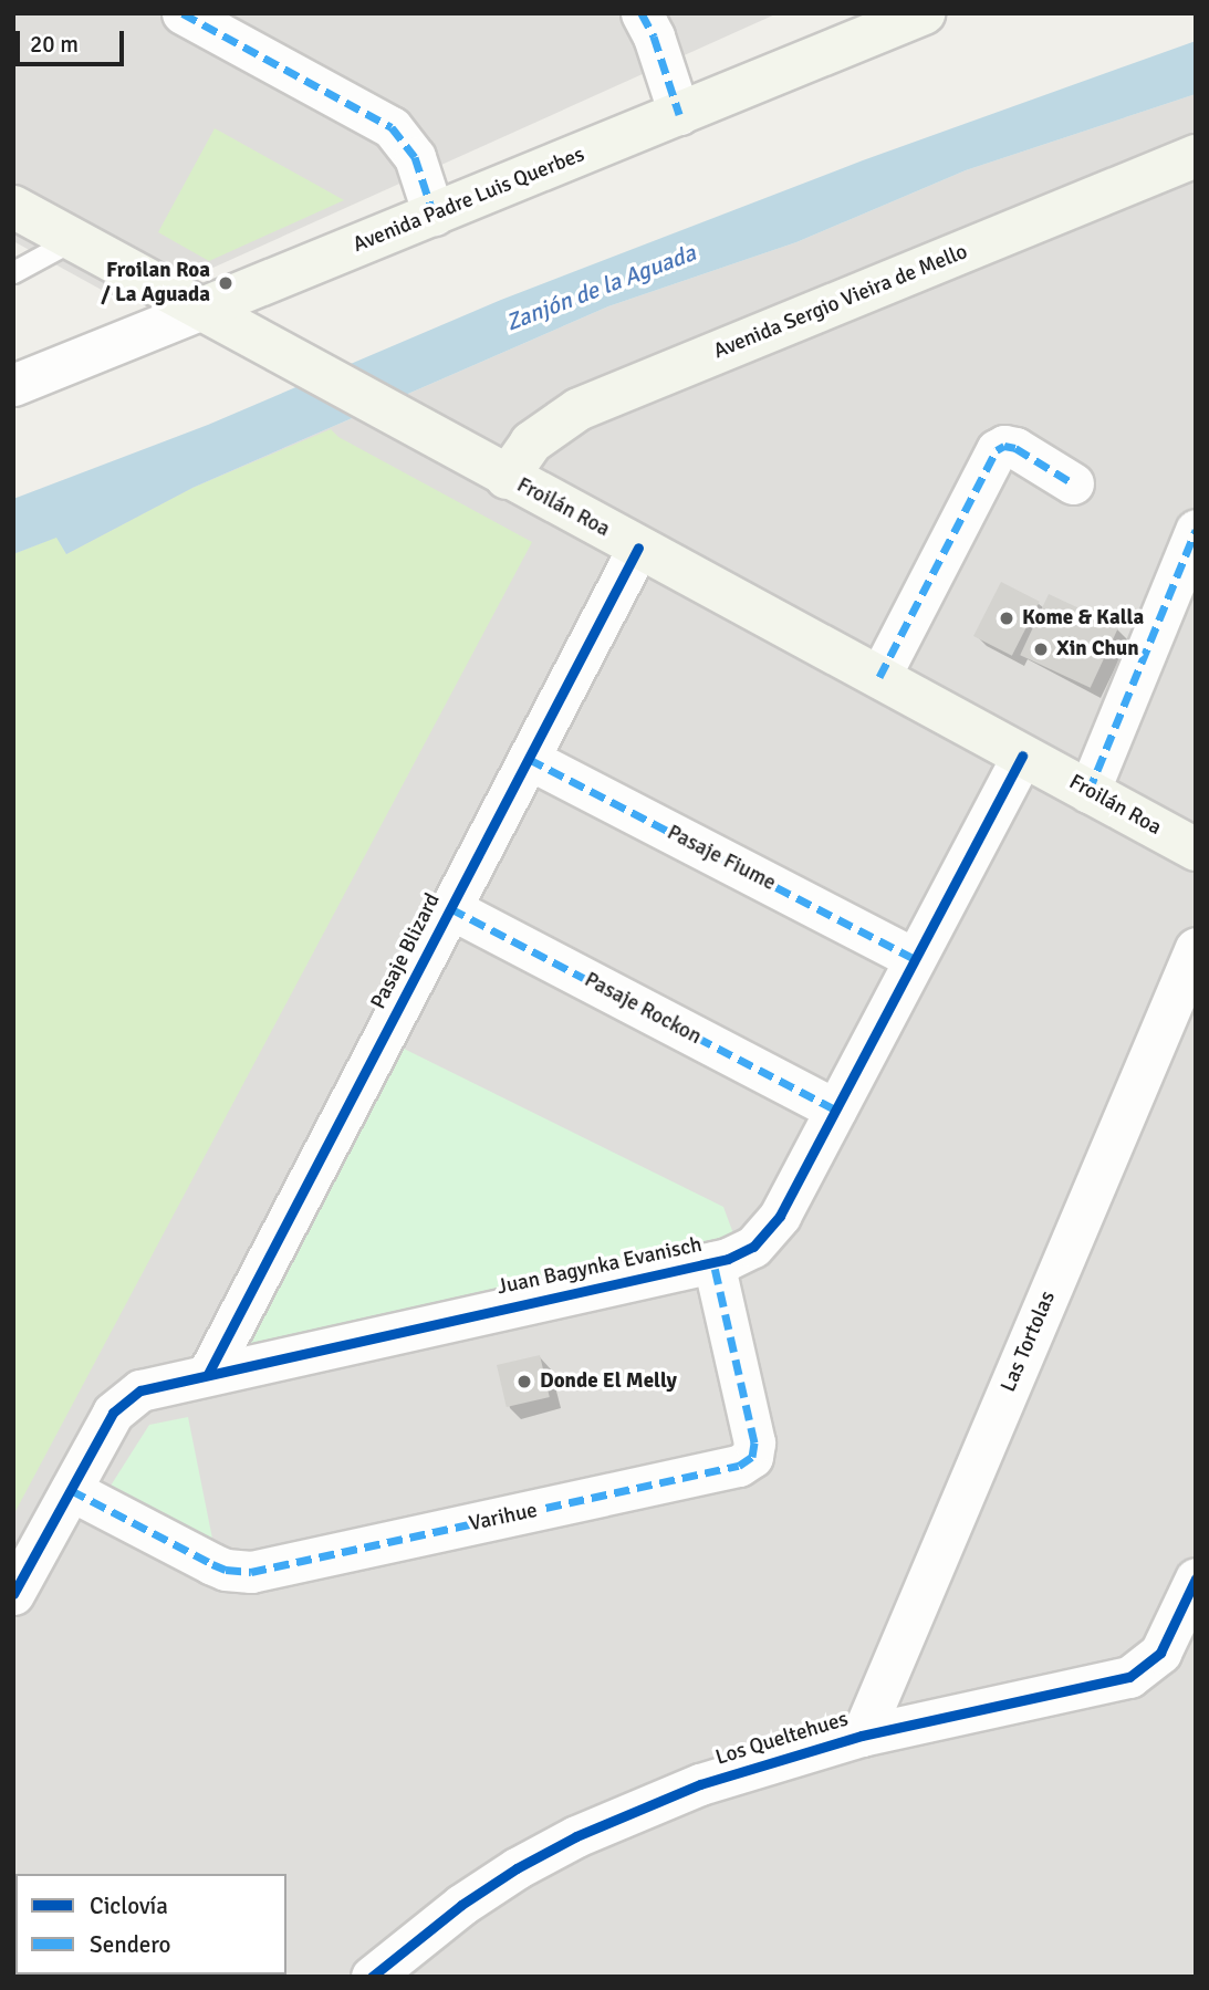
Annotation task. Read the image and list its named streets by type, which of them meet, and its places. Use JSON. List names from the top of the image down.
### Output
{
  "streets": {
    "main road": ["Avenida Padre Luis Querbes", "Avenida Sergio Vieira de Mello", "Froilán Roa"],
    "street": [
      "Pasaje Fiume",
      "Pasaje Blizard",
      "Pasaje Rockon",
      "Juan Bagynka Evanisch",
      "Las Tortolas",
      "Varihue",
      "Los Queltehues"
    ]
  },
  "crossings": [
    ["Avenida Padre Luis Querbes", "Froilán Roa"],
    ["Avenida Sergio Vieira de Mello", "Froilán Roa"],
    ["Froilán Roa", "Pasaje Blizard"],
    ["Froilán Roa", "Juan Bagynka Evanisch"],
    ["Pasaje Fiume", "Pasaje Blizard"],
    ["Pasaje Fiume", "Juan Bagynka Evanisch"],
    ["Pasaje Blizard", "Pasaje Rockon"],
    ["Pasaje Blizard", "Juan Bagynka Evanisch"],
    ["Pasaje Rockon", "Juan Bagynka Evanisch"],
    ["Juan Bagynka Evanisch", "Varihue"],
    ["Las Tortolas", "Los Queltehues"]
  ],
  "water": ["Zanjón de la Aguada"],
  "places": [
    "Froilan Roa / La Aguada",
    "Kome & Kalla",
    "Xin Chun",
    "Donde El Melly"
  ],
  "legend": ["Ciclovía", "Sendero"],
  "scale_bar": "20 m"
}
